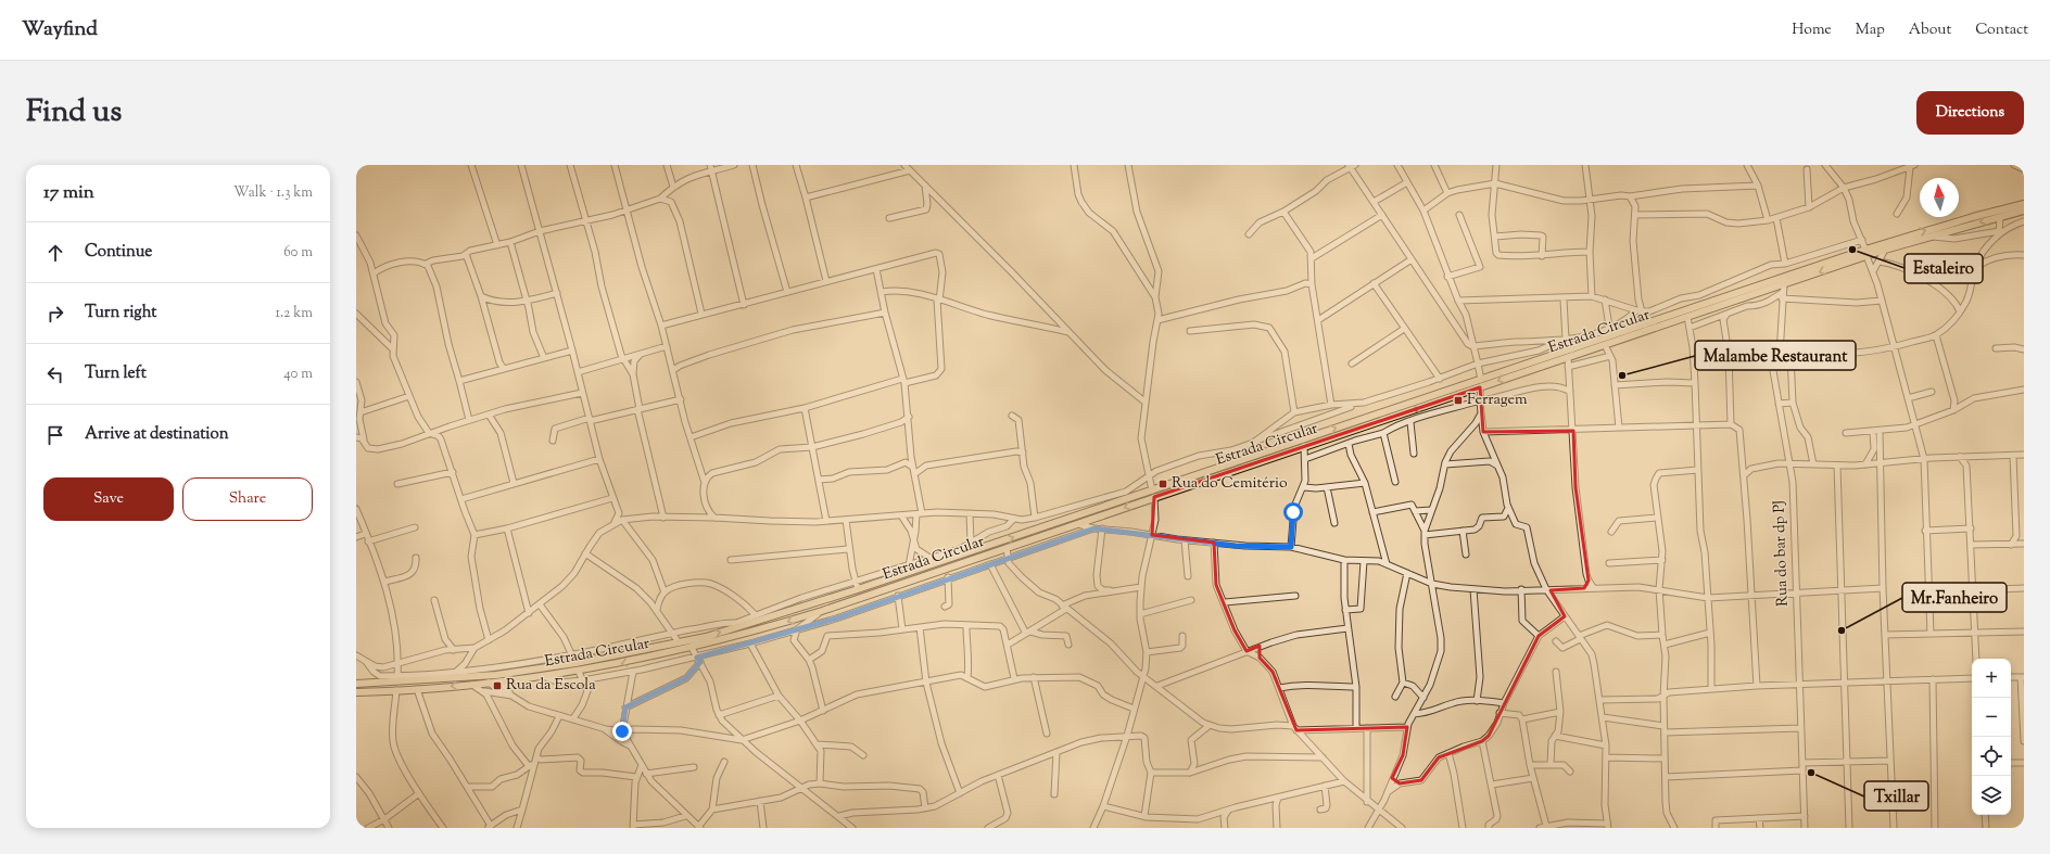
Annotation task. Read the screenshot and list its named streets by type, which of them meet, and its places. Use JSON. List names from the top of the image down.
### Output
{
  "streets": {
    "main road": ["Estrada Circular"],
    "street": ["Rua do bar dp PJ"]
  },
  "crossings": [
    ["Estrada Circular", "Rua do bar dp PJ"]
  ],
  "places": {
    "other": [
      "Estaleiro",
      "Malambe Restaurant",
      "Mr.Fanheiro",
      "Txillar"
    ],
    "transit": ["Ferragem", "Rua do Cemitério", "Rua da Escola"]
  },
  "north": "top",
  "page": {
    "header": "Wayfind",
    "nav": [
      "Home",
      "Map",
      "About",
      "Contact"
    ],
    "title": "Find us",
    "buttons": [
      "Directions",
      ["Save", "Share"]
    ],
    "heading": ["17 min", "Walk · 1.3 km"],
    "list": [
      ["Continue", "60 m"],
      ["Turn right", "1.2 km"],
      ["Turn left", "40 m"],
      "Arrive at destination"
    ],
    "map_buttons": ["+", "−"]
  }
}
